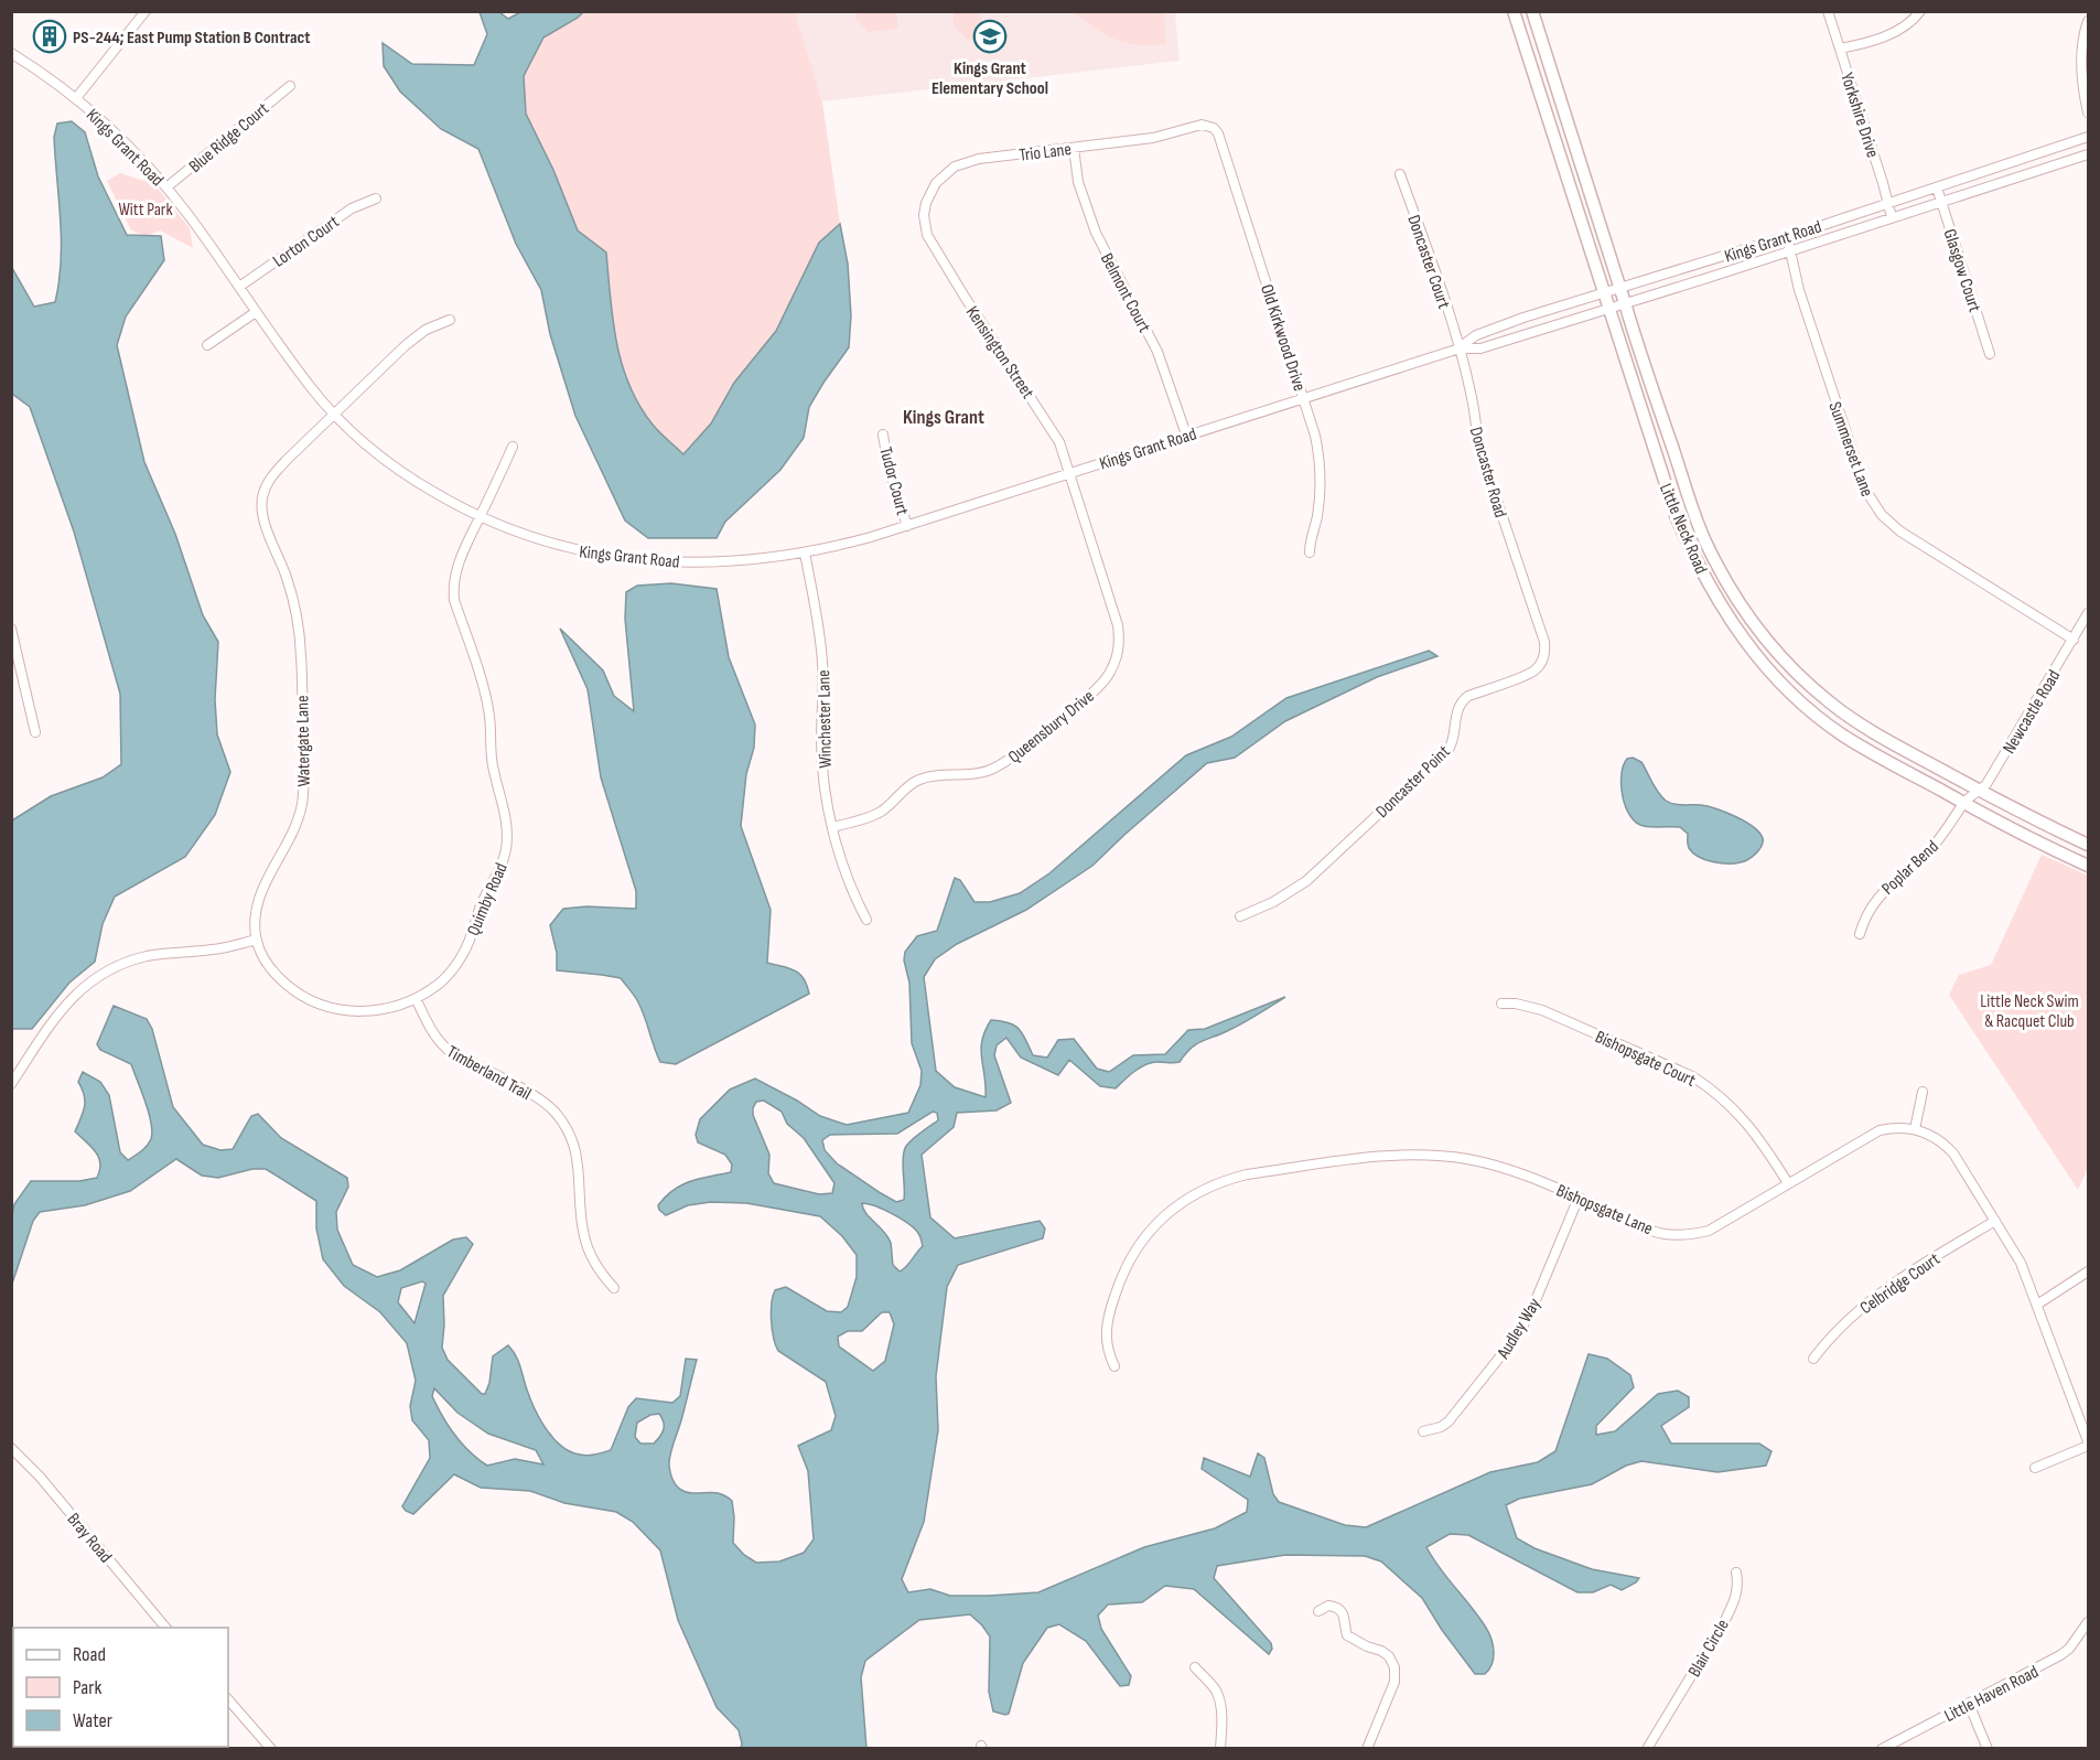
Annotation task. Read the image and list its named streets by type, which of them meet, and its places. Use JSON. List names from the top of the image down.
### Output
{
  "streets": {
    "street": [
      "Yorkshire Drive",
      "Blue Ridge Court",
      "Kings Grant Road",
      "Trio Lane",
      "Lorton Court",
      "Doncaster Court",
      "Glasgow Court",
      "Belmont Court",
      "Old Kirkwood Drive",
      "Kensington Street",
      "Summerset Lane",
      "Doncaster Road",
      "Tudor Court",
      "Little Neck Road",
      "Newcastle Road",
      "Winchester Lane",
      "Queensbury Drive",
      "Watergate Lane",
      "Doncaster Point",
      "Poplar Bend",
      "Quimby Road",
      "Bishopsgate Court",
      "Timberland Trail",
      "Bishopsgate Lane",
      "Celbridge Court",
      "Audley Way",
      "Bray Road",
      "Blair Circle",
      "Little Haven Road"
    ]
  },
  "crossings": [
    ["Yorkshire Drive", "Kings Grant Road"],
    ["Blue Ridge Court", "Kings Grant Road"],
    ["Kings Grant Road", "Lorton Court"],
    ["Kings Grant Road", "Doncaster Court"],
    ["Kings Grant Road", "Glasgow Court"],
    ["Kings Grant Road", "Belmont Court"],
    ["Kings Grant Road", "Old Kirkwood Drive"],
    ["Kings Grant Road", "Kensington Street"],
    ["Kings Grant Road", "Summerset Lane"],
    ["Kings Grant Road", "Doncaster Road"],
    ["Kings Grant Road", "Tudor Court"],
    ["Kings Grant Road", "Little Neck Road"],
    ["Kings Grant Road", "Winchester Lane"],
    ["Kings Grant Road", "Queensbury Drive"],
    ["Kings Grant Road", "Watergate Lane"],
    ["Kings Grant Road", "Quimby Road"],
    ["Trio Lane", "Belmont Court"],
    ["Trio Lane", "Old Kirkwood Drive"],
    ["Trio Lane", "Kensington Street"],
    ["Doncaster Court", "Doncaster Road"],
    ["Kensington Street", "Queensbury Drive"],
    ["Summerset Lane", "Newcastle Road"],
    ["Doncaster Road", "Doncaster Point"],
    ["Little Neck Road", "Newcastle Road"],
    ["Little Neck Road", "Poplar Bend"],
    ["Newcastle Road", "Poplar Bend"],
    ["Winchester Lane", "Queensbury Drive"],
    ["Watergate Lane", "Quimby Road"],
    ["Quimby Road", "Timberland Trail"],
    ["Bishopsgate Court", "Bishopsgate Lane"],
    ["Bishopsgate Lane", "Audley Way"]
  ],
  "districts": ["Kings Grant"],
  "parks": ["Witt Park", "Little Neck Swim & Racquet Club"],
  "places": {
    "building": ["PS-244; East Pump Station B Contract"],
    "school or university": ["Kings Grant Elementary School"]
  },
  "legend": ["Road", "Park", "Water"]
}
